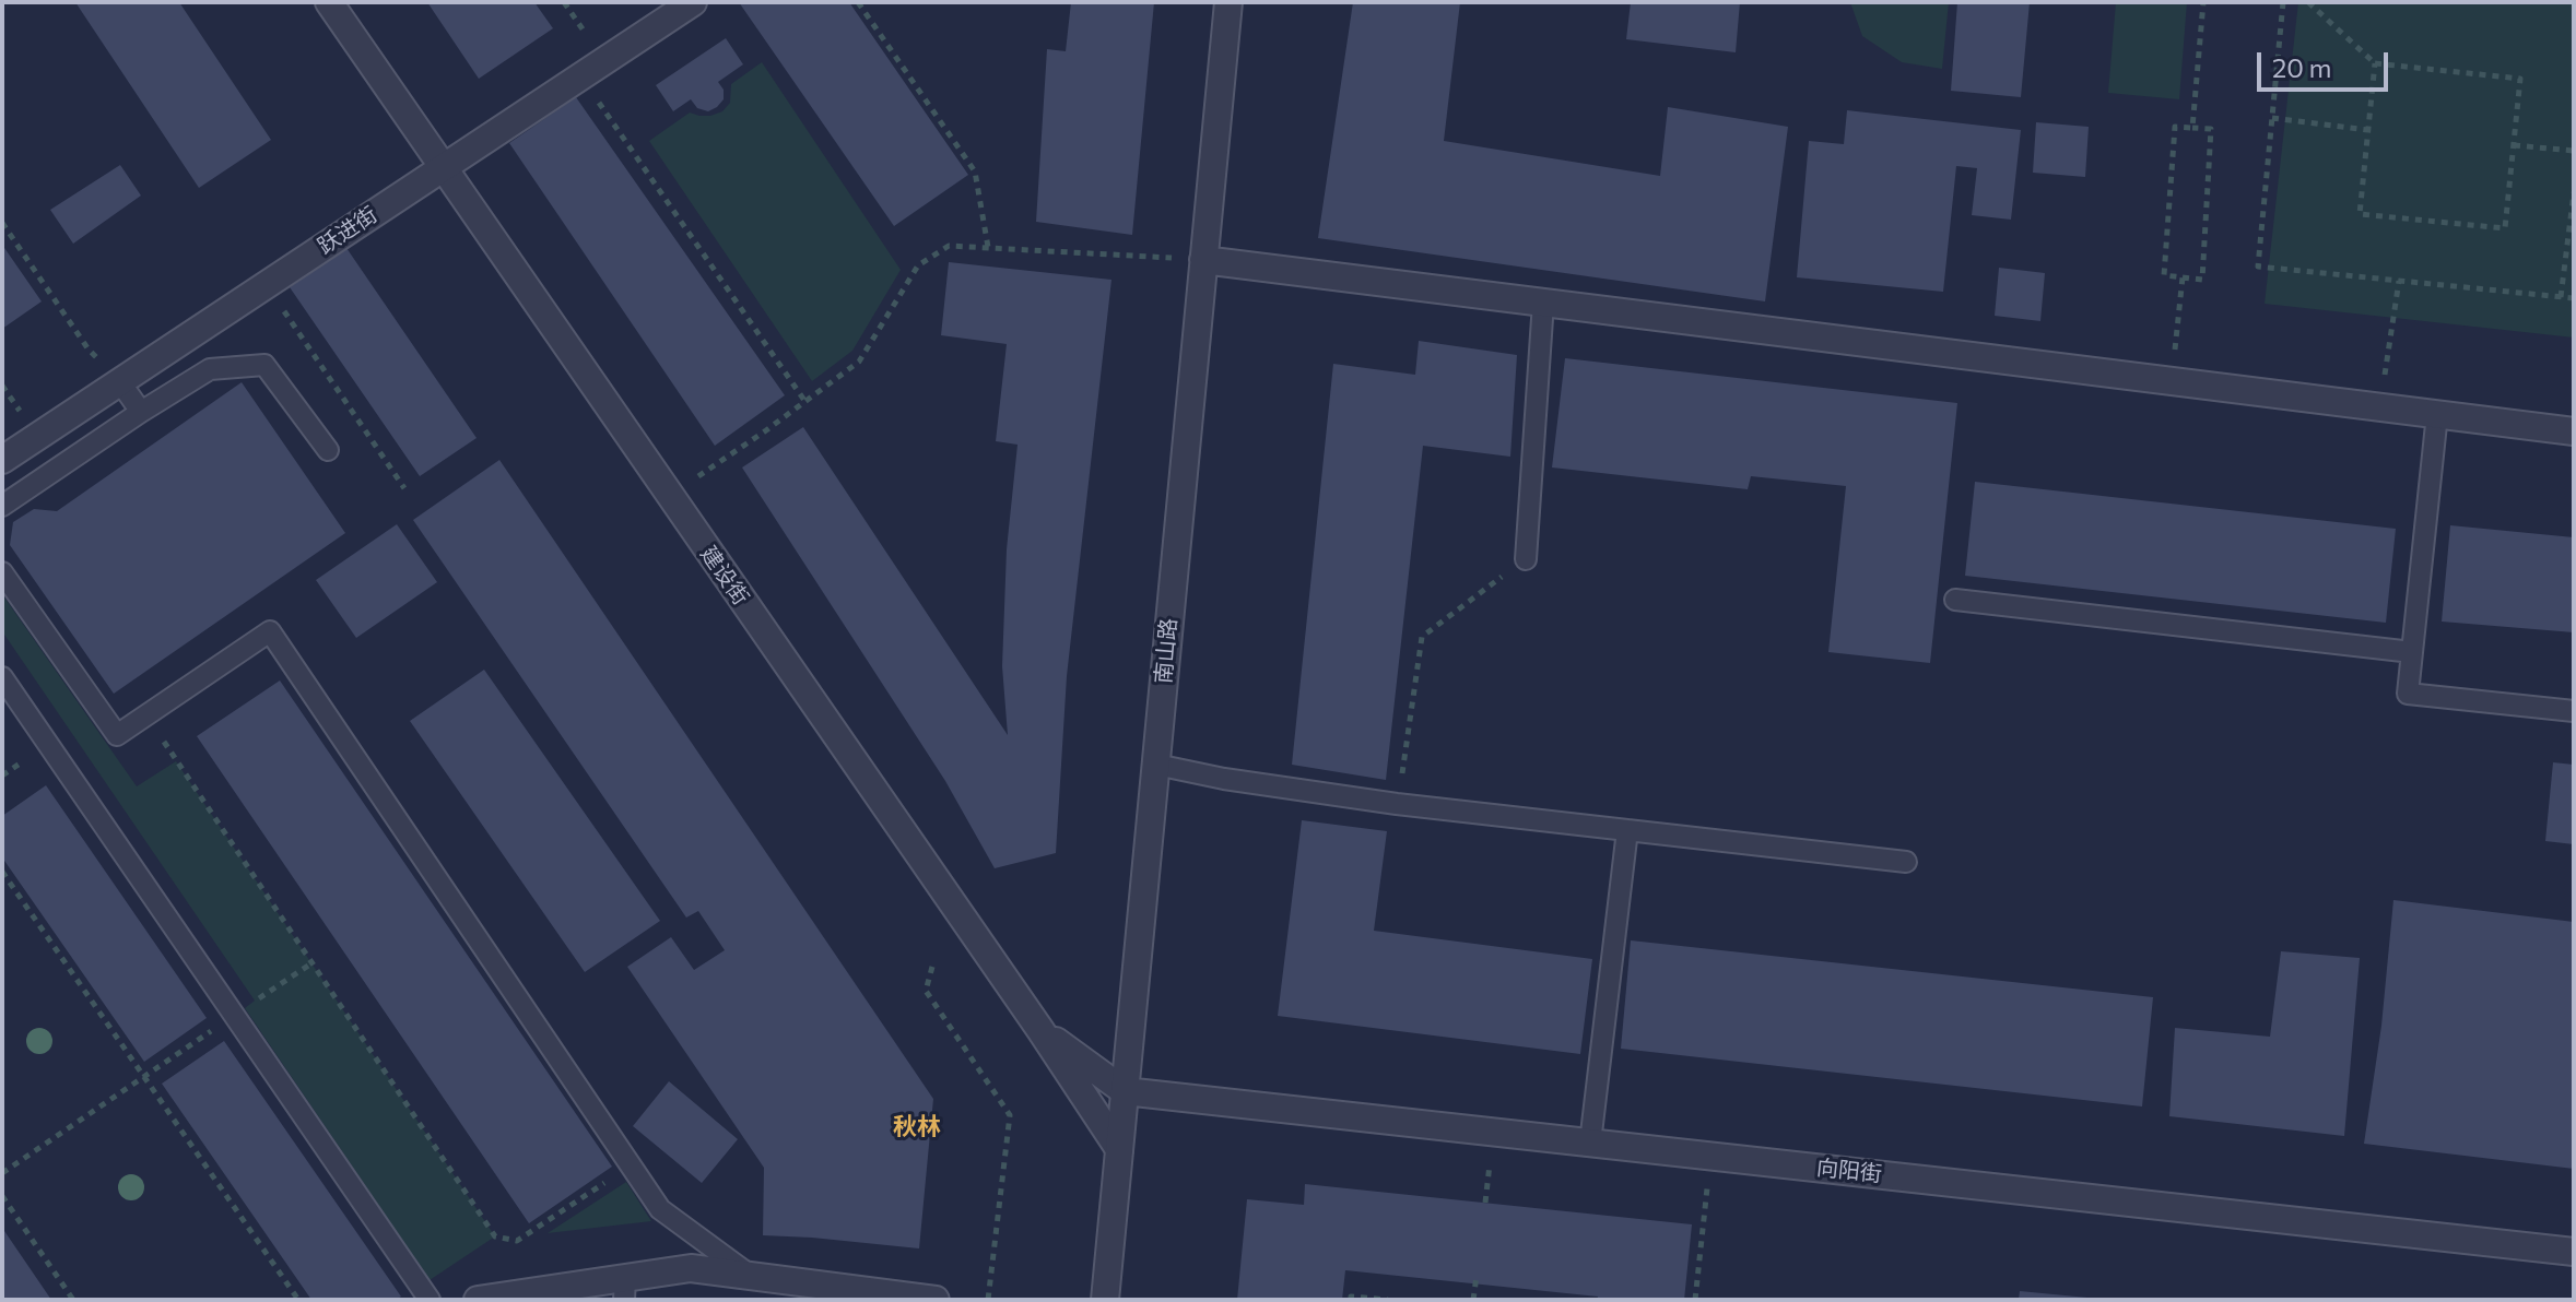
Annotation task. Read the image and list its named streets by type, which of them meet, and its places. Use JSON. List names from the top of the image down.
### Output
{
  "streets": {
    "street": [
      "跃进街",
      "建设街",
      "南山路",
      "向阳街"
    ]
  },
  "crossings": [
    ["跃进街", "建设街"],
    ["建设街", "南山路"],
    ["南山路", "向阳街"]
  ],
  "districts": ["秋林"],
  "scale_bar": "20 m"
}
